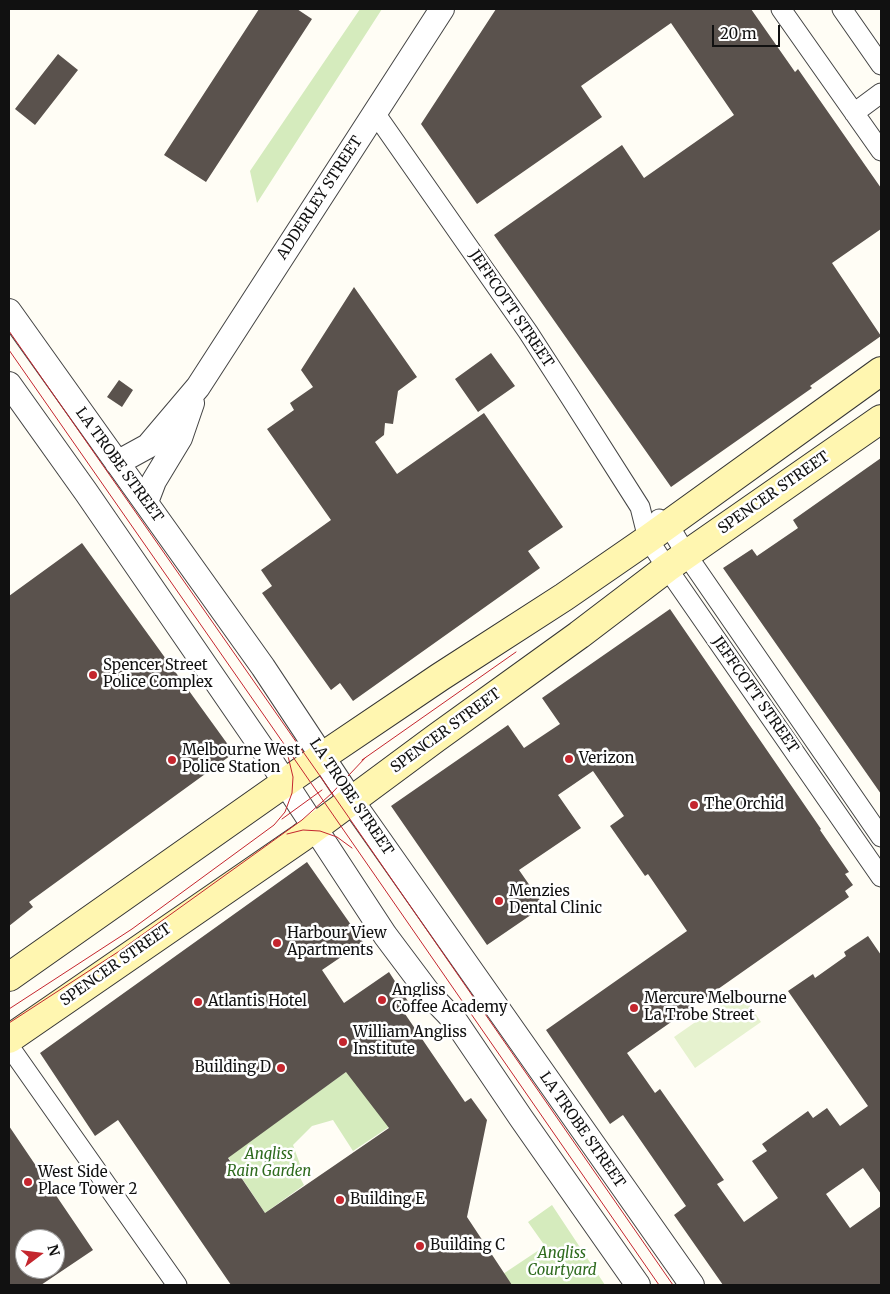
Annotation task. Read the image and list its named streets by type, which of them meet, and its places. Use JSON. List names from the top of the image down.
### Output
{
  "streets": {
    "main road": ["SPENCER STREET"],
    "street": ["ADDERLEY STREET", "JEFFCOTT STREET", "LA TROBE STREET"]
  },
  "crossings": [
    ["ADDERLEY STREET", "JEFFCOTT STREET"],
    ["ADDERLEY STREET", "LA TROBE STREET"],
    ["JEFFCOTT STREET", "SPENCER STREET"],
    ["LA TROBE STREET", "SPENCER STREET"]
  ],
  "parks": ["Angliss Rain Garden", "Angliss Courtyard"],
  "places": [
    "Spencer Street Police Complex",
    "Verizon",
    "Melbourne West Police Station",
    "The Orchid",
    "Menzies Dental Clinic",
    "Harbour View Apartments",
    "Angliss Coffee Academy",
    "Atlantis Hotel",
    "Mercure Melbourne La Trobe Street",
    "William Angliss Institute",
    "Building D",
    "West Side Place Tower 2",
    "Building E",
    "Building C"
  ],
  "scale_bar": "20 m",
  "north": "right"
}
